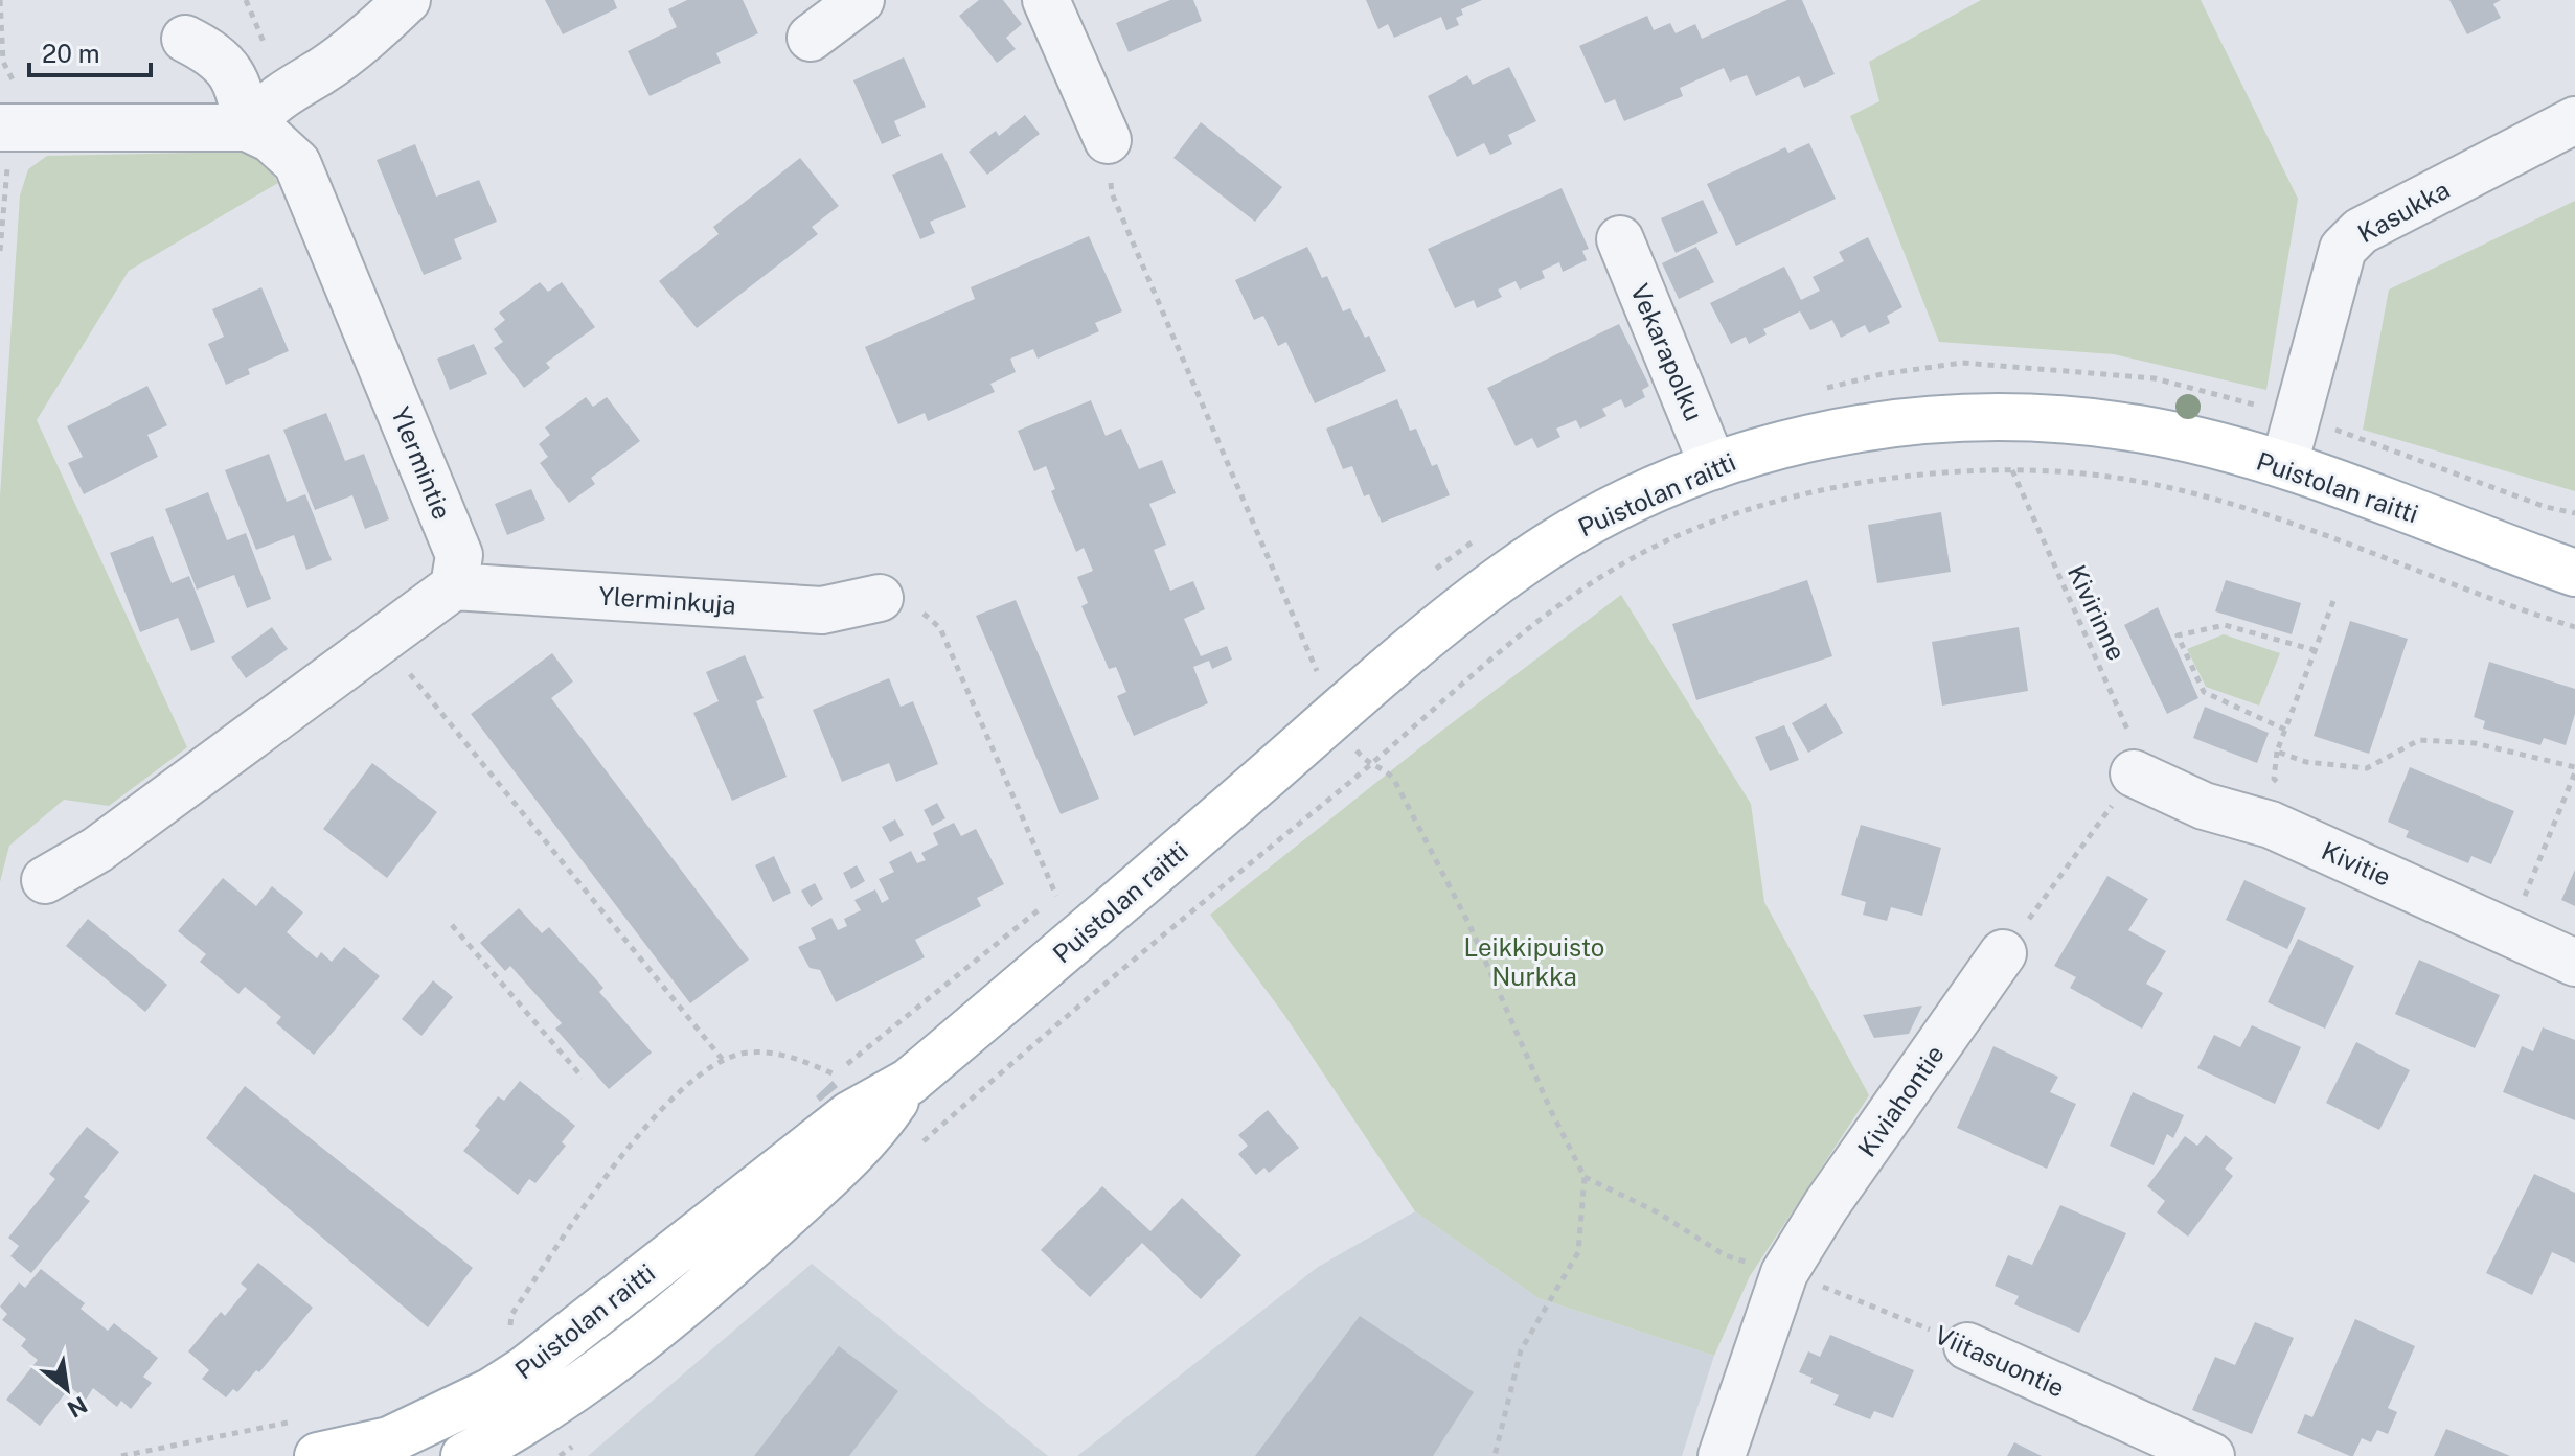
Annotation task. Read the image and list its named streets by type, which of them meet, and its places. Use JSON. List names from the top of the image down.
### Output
{
  "streets": {
    "main road": ["Puistolan raitti"],
    "street": [
      "Kasukka",
      "Vekarapolku",
      "Ylermintie",
      "Ylerminkuja",
      "Kivitie",
      "Kiviahontie",
      "Viitasuontie"
    ],
    "path": ["Kivirinne"]
  },
  "crossings": [
    ["Kasukka", "Puistolan raitti"],
    ["Vekarapolku", "Puistolan raitti"],
    ["Ylermintie", "Ylerminkuja"],
    ["Kivirinne", "Kivitie"],
    ["Kiviahontie", "Viitasuontie"]
  ],
  "parks": ["Leikkipuisto Nurkka"],
  "scale_bar": "20 m",
  "north": "bottom right"
}
